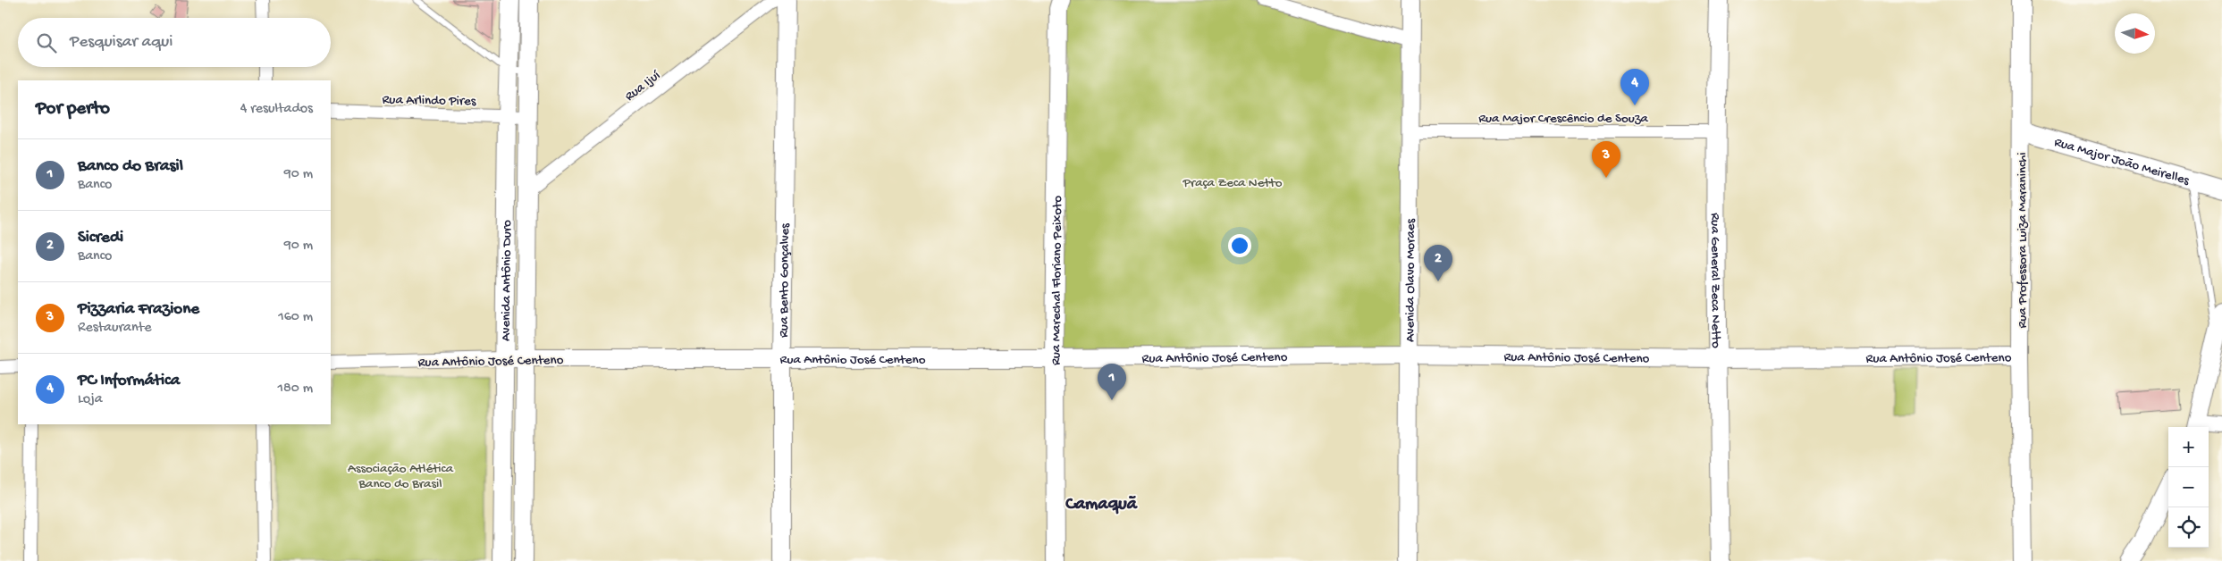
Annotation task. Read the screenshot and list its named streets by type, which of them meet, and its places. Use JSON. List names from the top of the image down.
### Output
{
  "streets": {
    "street": [
      "Rua Ijuí",
      "Rua Arlindo Pires",
      "Rua Major Crescêncio de Souza",
      "Rua Major João Meirelles",
      "Rua Professora Luiza Maraninchi",
      "Avenida Antônio Duro",
      "Rua Bento Gonçalves",
      "Rua Marechal Floriano Peixoto",
      "Avenida Olavo Moraes",
      "Rua General Zeca Netto",
      "Rua Antônio José Centeno"
    ]
  },
  "crossings": [
    ["Rua Ijuí", "Avenida Antônio Duro"],
    ["Rua Arlindo Pires", "Avenida Antônio Duro"],
    ["Rua Major Crescêncio de Souza", "Avenida Olavo Moraes"],
    ["Rua Major Crescêncio de Souza", "Rua General Zeca Netto"],
    ["Rua Major João Meirelles", "Rua Professora Luiza Maraninchi"],
    ["Rua Professora Luiza Maraninchi", "Rua Antônio José Centeno"],
    ["Avenida Antônio Duro", "Rua Antônio José Centeno"],
    ["Rua Bento Gonçalves", "Rua Antônio José Centeno"],
    ["Rua Marechal Floriano Peixoto", "Rua Antônio José Centeno"],
    ["Avenida Olavo Moraes", "Rua Antônio José Centeno"],
    ["Rua General Zeca Netto", "Rua Antônio José Centeno"]
  ],
  "districts": ["Camaquã"],
  "parks": ["Praça Zeca Netto", "Associação Atlética Banco do Brasil"],
  "north": "right",
  "page": {
    "search": "Pesquisar aqui",
    "pins": [
      "4",
      "3",
      "2",
      "1"
    ],
    "heading": ["Por perto", "4 resultados"],
    "list": [
      {
        "mark": "1",
        "name": "Banco do Brasil",
        "note": "Banco",
        "value": "90 m"
      },
      {
        "mark": "2",
        "name": "Sicredi",
        "note": "Banco",
        "value": "90 m"
      },
      {
        "mark": "3",
        "name": "Pizzaria Frazione",
        "note": "Restaurante",
        "value": "160 m"
      },
      {
        "mark": "4",
        "name": "PC Informática",
        "note": "Loja",
        "value": "180 m"
      }
    ],
    "map_buttons": ["+", "−"]
  }
}
